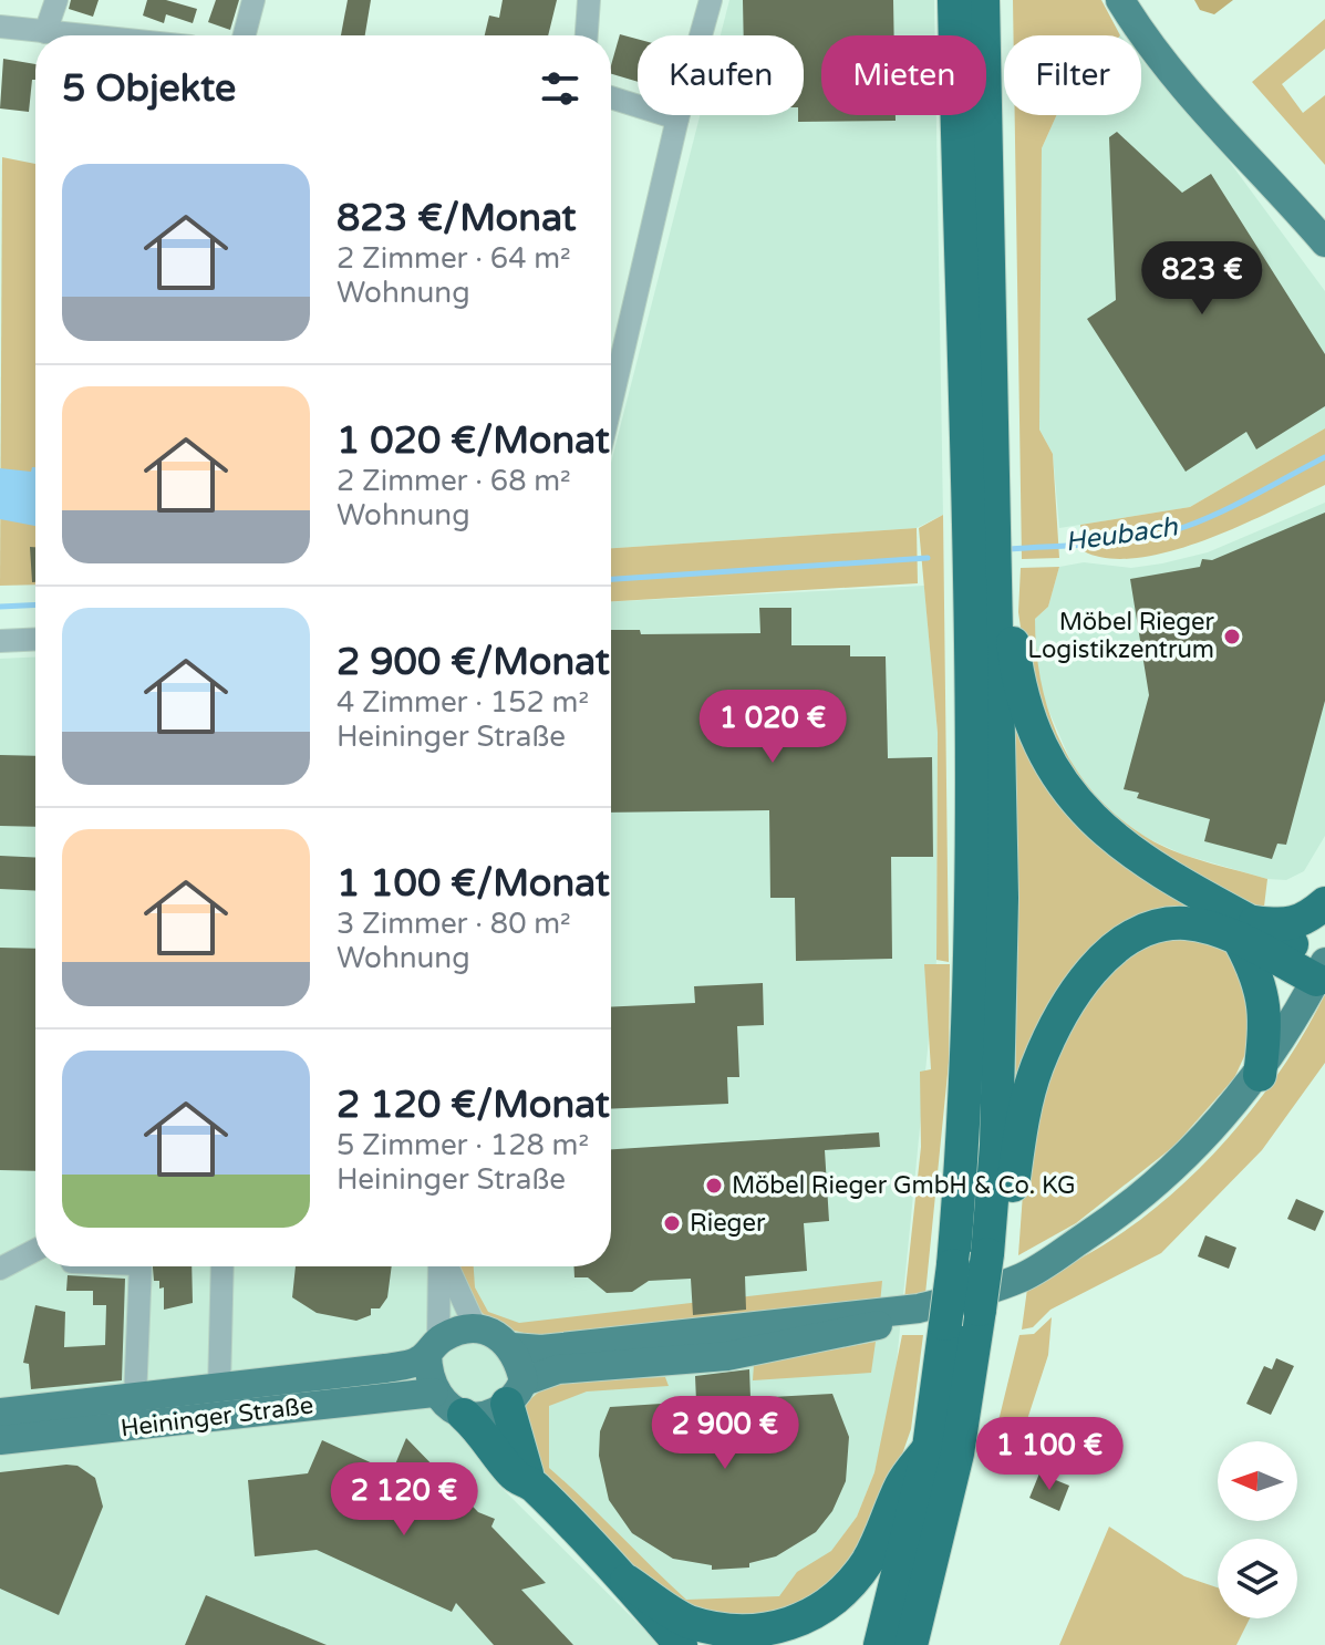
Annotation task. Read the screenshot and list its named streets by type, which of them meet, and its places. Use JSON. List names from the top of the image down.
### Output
{
  "streets": {
    "main road": ["Heininger Straße"]
  },
  "water": ["Heubach"],
  "places": ["Möbel Rieger Logistikzentrum", "Möbel Rieger GmbH & Co. KG", "Rieger"],
  "north": "left",
  "page": {
    "chip": ["Kaufen", "Mieten", "Filter"],
    "heading": "5 Objekte",
    "list": [
      {
        "name": "823 €/Monat",
        "note": "2 Zimmer · 64 m² · Wohnung"
      },
      {
        "name": "1 020 €/Monat",
        "note": "2 Zimmer · 68 m² · Wohnung"
      },
      {
        "name": "2 900 €/Monat",
        "note": "4 Zimmer · 152 m² · Heininger Straße"
      },
      {
        "name": "1 100 €/Monat",
        "note": "3 Zimmer · 80 m² · Wohnung"
      },
      {
        "name": "2 120 €/Monat",
        "note": "5 Zimmer · 128 m² · Heininger Straße"
      }
    ],
    "price": [
      "823 €",
      "1 020 €",
      "2 900 €",
      "1 100 €",
      "2 120 €"
    ]
  }
}
